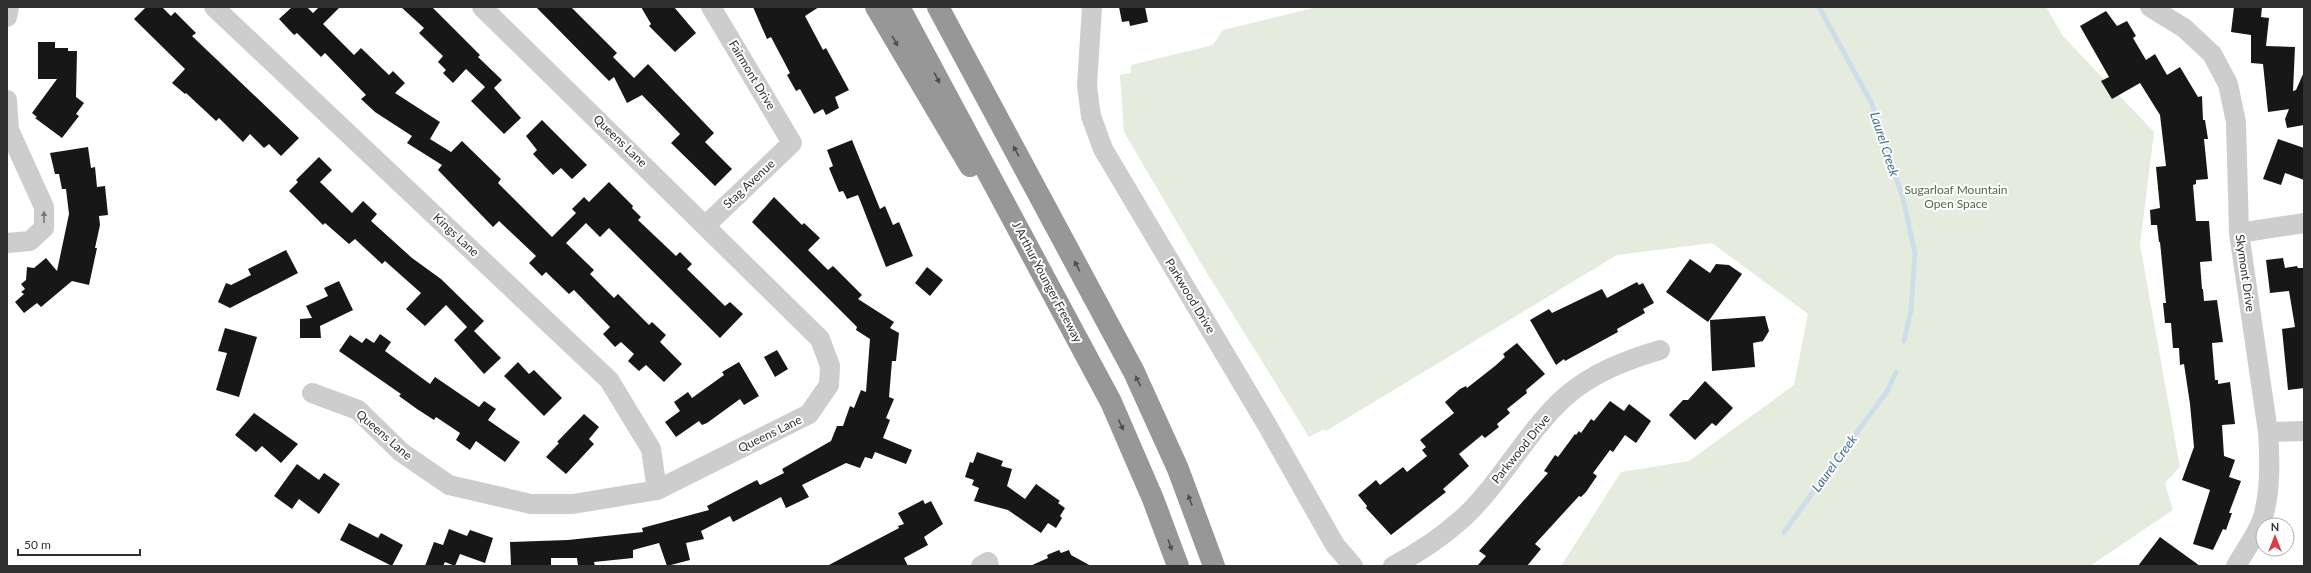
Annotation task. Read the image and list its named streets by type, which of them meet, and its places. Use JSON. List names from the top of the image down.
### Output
{
  "streets": {
    "highway": ["J Arthur Younger Freeway"],
    "street": [
      "Fairmont Drive",
      "Queens Lane",
      "Stag Avenue",
      "Kings Lane",
      "Skymont Drive",
      "Parkwood Drive"
    ]
  },
  "crossings": [
    ["Fairmont Drive", "Stag Avenue"],
    ["Queens Lane", "Stag Avenue"],
    ["Queens Lane", "Kings Lane"]
  ],
  "water": ["Laurel Creek"],
  "parks": ["Sugarloaf Mountain Open Space"],
  "scale_bar": "50 m",
  "north": "top"
}
